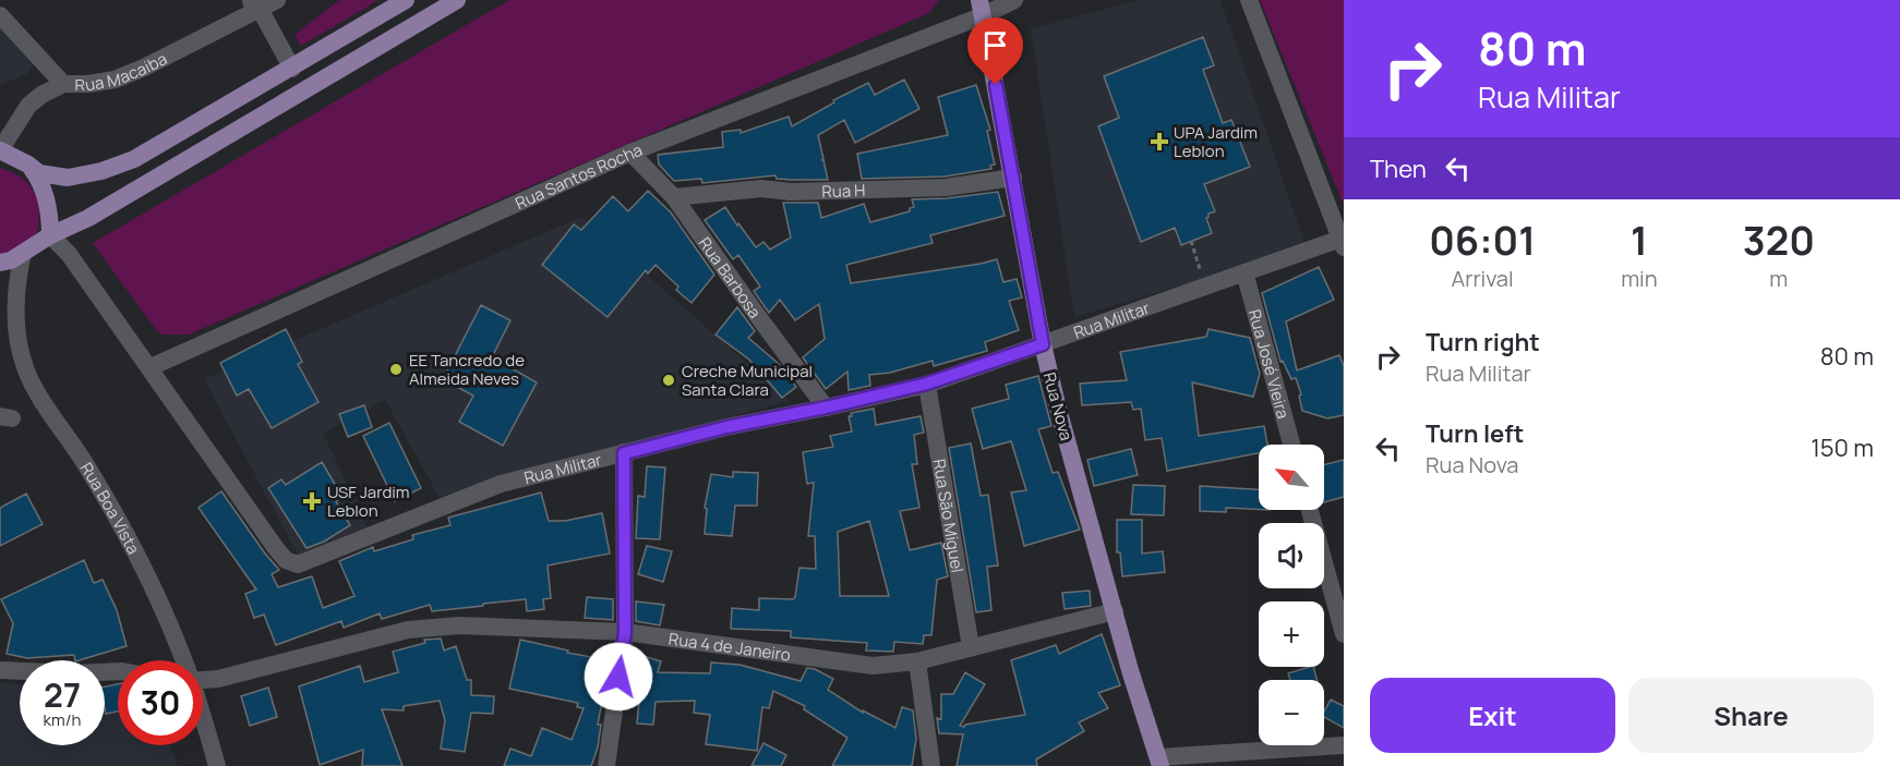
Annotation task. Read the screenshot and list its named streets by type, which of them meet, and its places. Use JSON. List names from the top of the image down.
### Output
{
  "streets": {
    "main road": ["Rua Nova"],
    "street": [
      "Rua Macaiba",
      "Rua Santos Rocha",
      "Rua H",
      "Rua Barbosa",
      "Rua Militar",
      "Rua José Vieira",
      "Rua Boa Vista",
      "Rua São Miguel",
      "Rua 4 de Janeiro"
    ]
  },
  "crossings": [
    ["Rua Santos Rocha", "Rua Barbosa"],
    ["Rua Santos Rocha", "Rua Militar"],
    ["Rua Santos Rocha", "Rua Nova"],
    ["Rua H", "Rua Barbosa"],
    ["Rua H", "Rua Nova"],
    ["Rua Barbosa", "Rua Militar"],
    ["Rua Militar", "Rua José Vieira"],
    ["Rua Militar", "Rua Nova"],
    ["Rua Militar", "Rua São Miguel"],
    ["Rua Nova", "Rua 4 de Janeiro"],
    ["Rua São Miguel", "Rua 4 de Janeiro"]
  ],
  "places": {
    "health": ["UPA Jardim Leblon", "USF Jardim Leblon"],
    "other": ["EE Tancredo de Almeida Neves", "Creche Municipal Santa Clara"]
  },
  "north": "top left",
  "page": {
    "turn": ["80 m", "Rua Militar"],
    "then": "Then",
    "eta": [
      "06:01",
      "Arrival",
      "1",
      "min",
      "320",
      "m"
    ],
    "list": [
      {
        "name": "Turn right",
        "note": "Rua Militar",
        "value": "80 m"
      },
      {
        "name": "Turn left",
        "note": "Rua Nova",
        "value": "150 m"
      }
    ],
    "map_buttons": ["+", "−"],
    "speed": "27 km/h",
    "limit": "30",
    "buttons": ["Exit", "Share"]
  }
}
